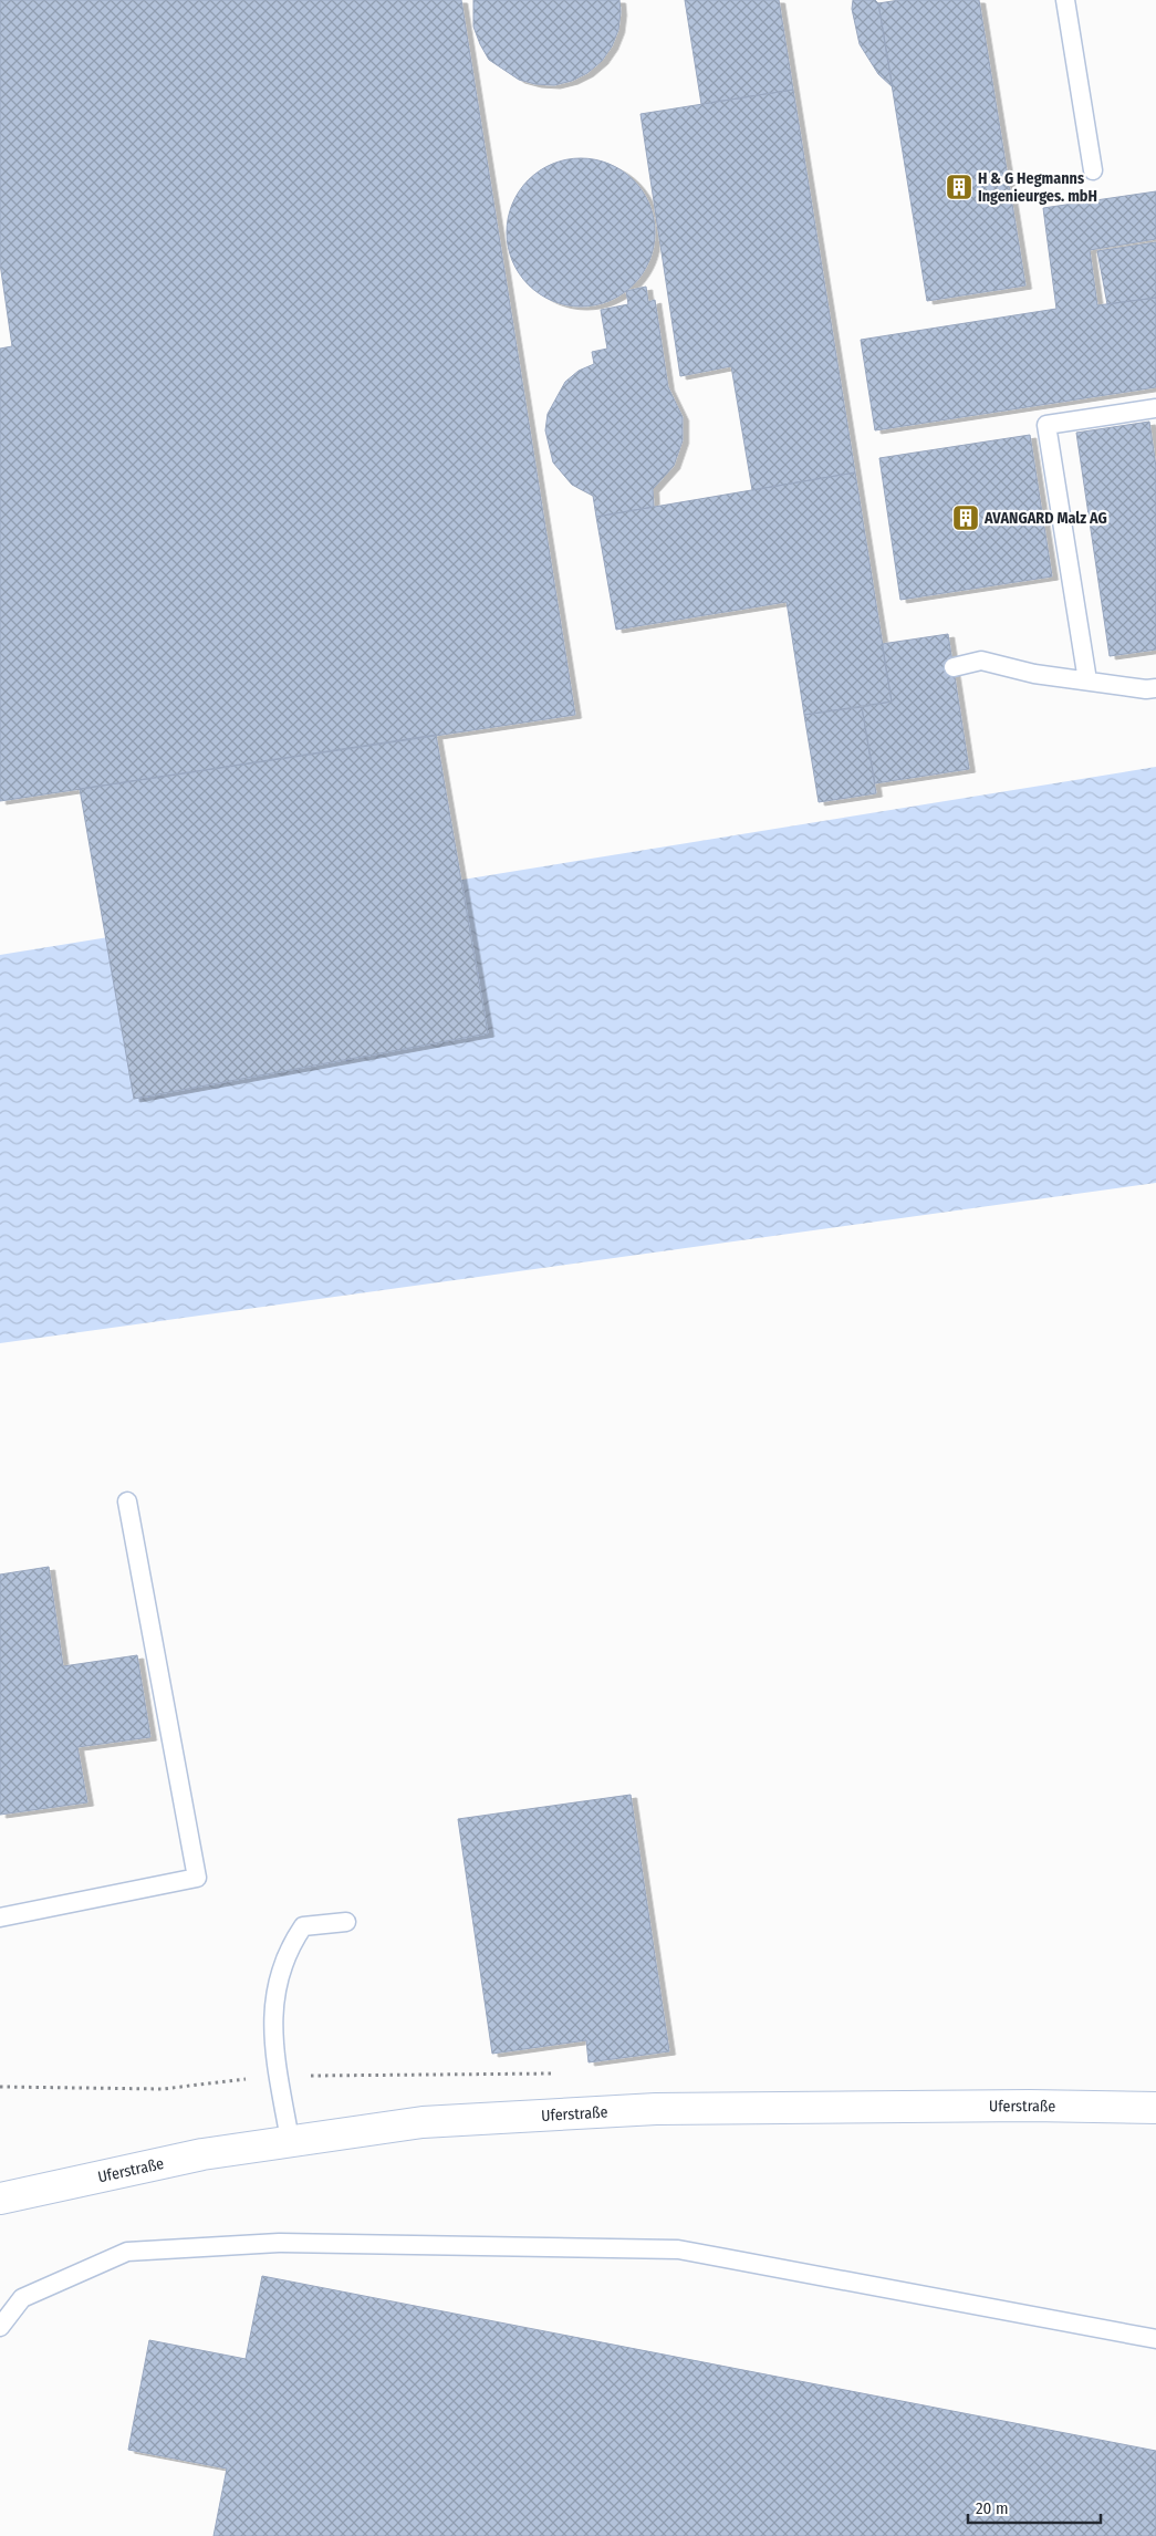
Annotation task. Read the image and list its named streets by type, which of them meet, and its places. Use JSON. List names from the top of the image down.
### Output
{
  "streets": {
    "main road": ["Uferstraße"]
  },
  "places": {
    "building": ["H & G Hegmanns Ingenieurges. mbH", "AVANGARD Malz AG"]
  },
  "scale_bar": "20 m"
}
